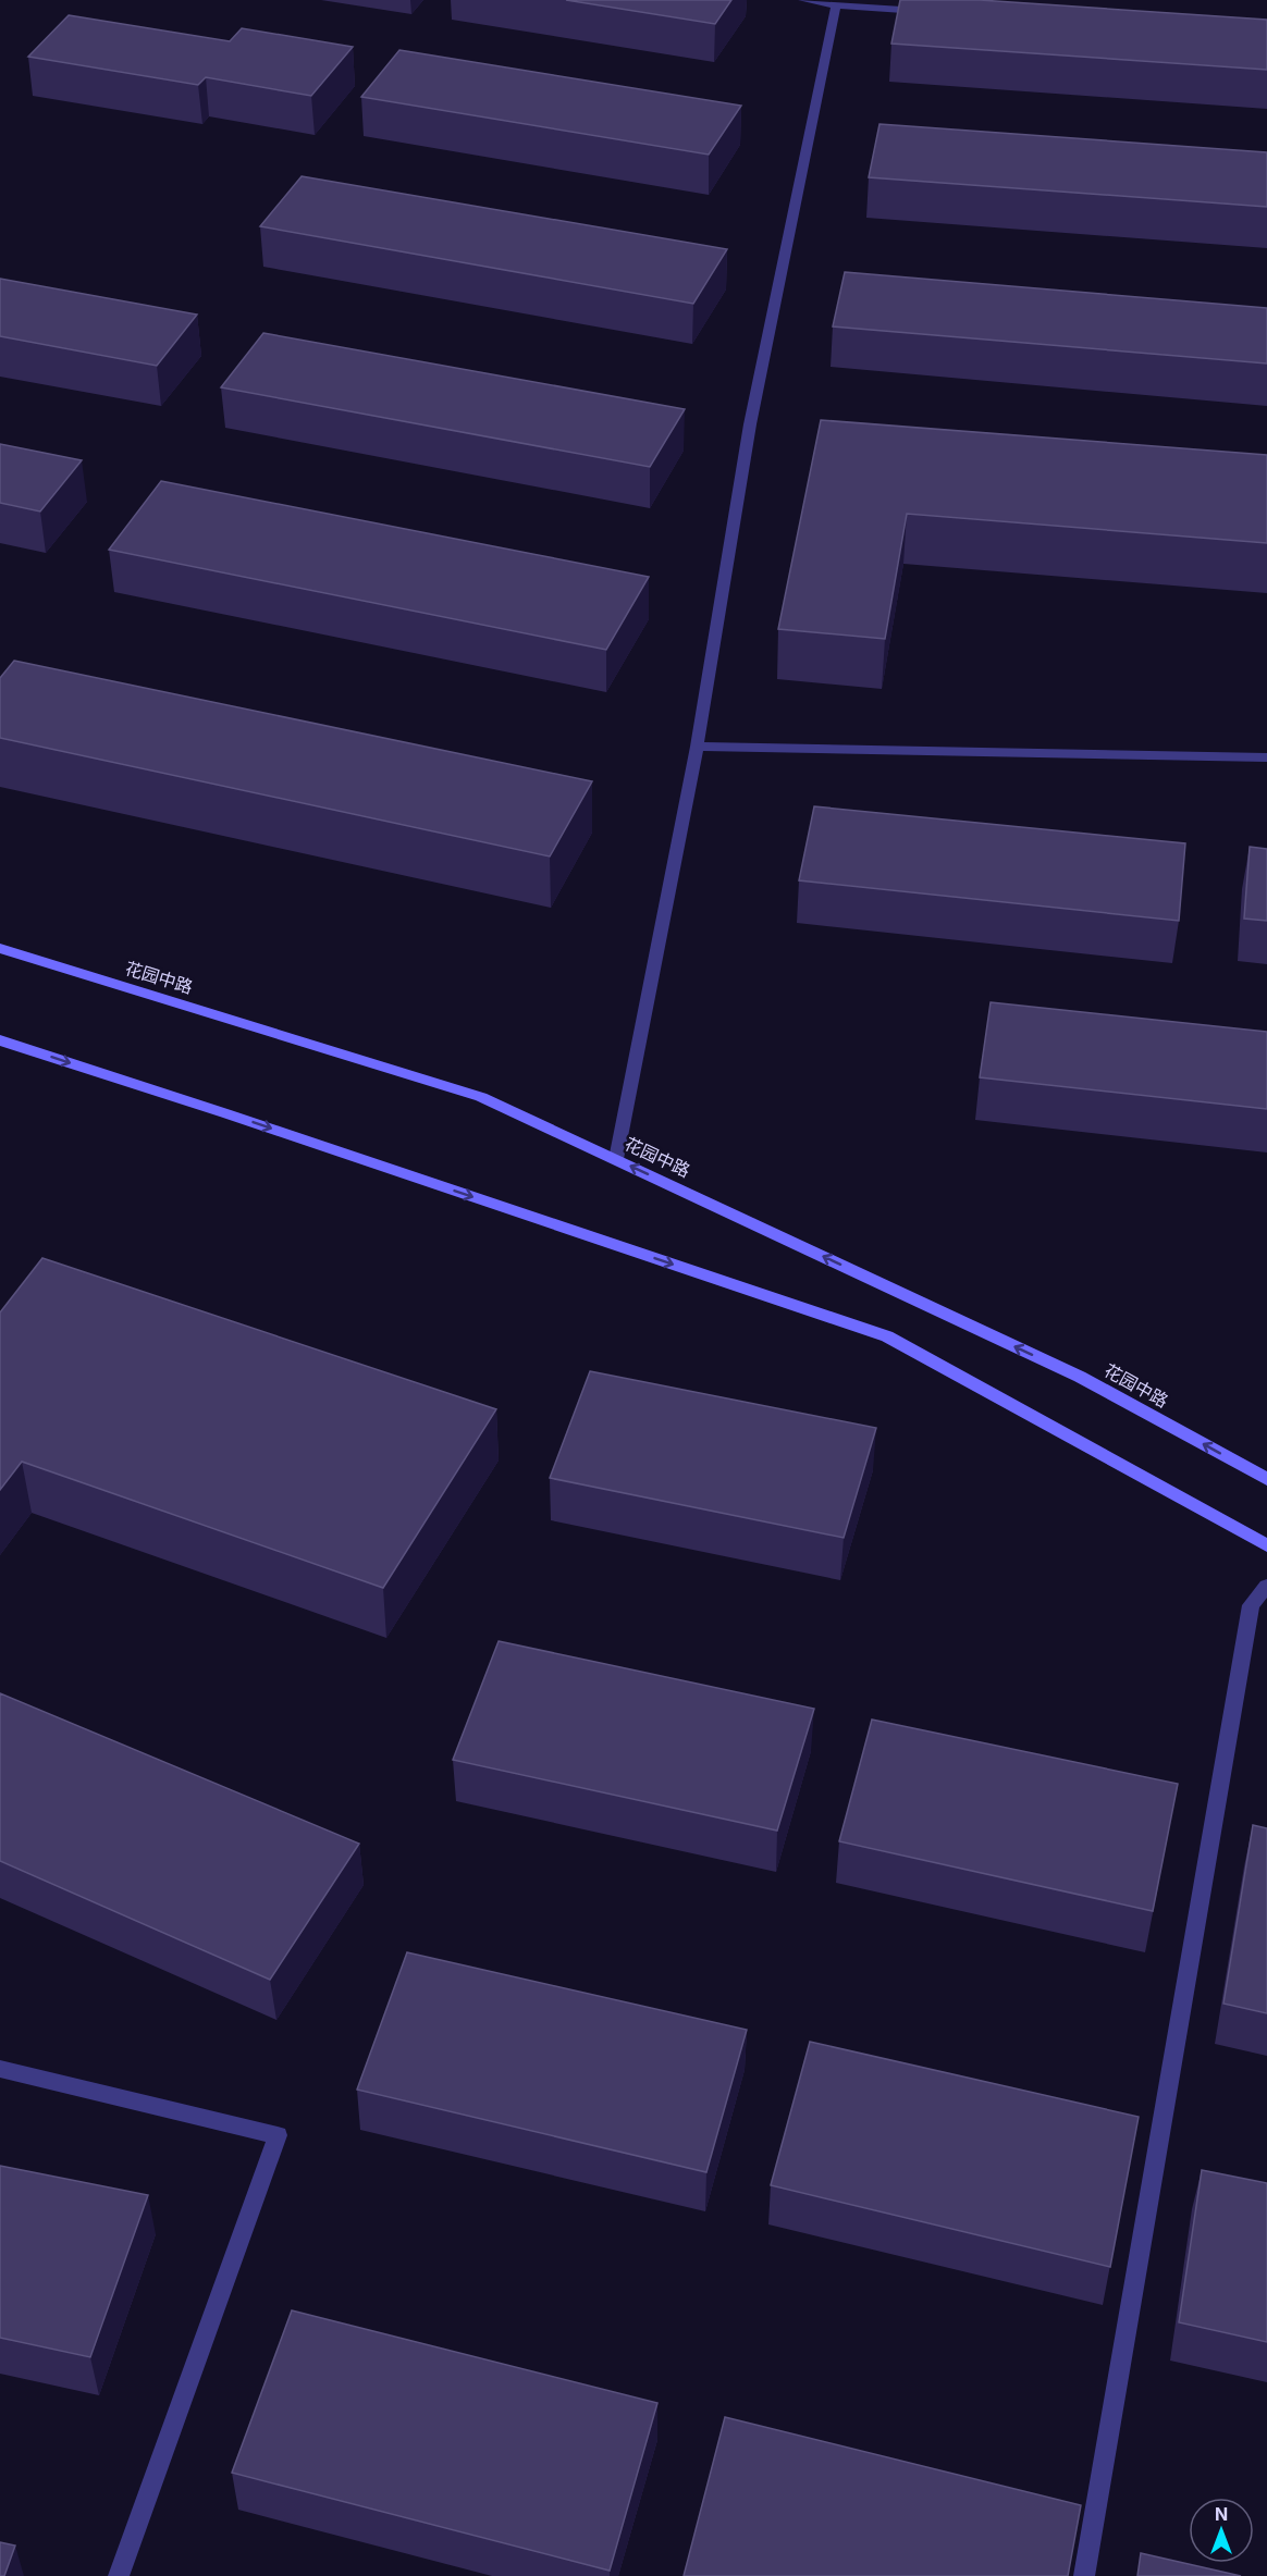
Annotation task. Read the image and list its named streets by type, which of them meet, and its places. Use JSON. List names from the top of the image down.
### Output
{
  "streets": {
    "main road": ["花园中路"]
  },
  "north": "top"
}
